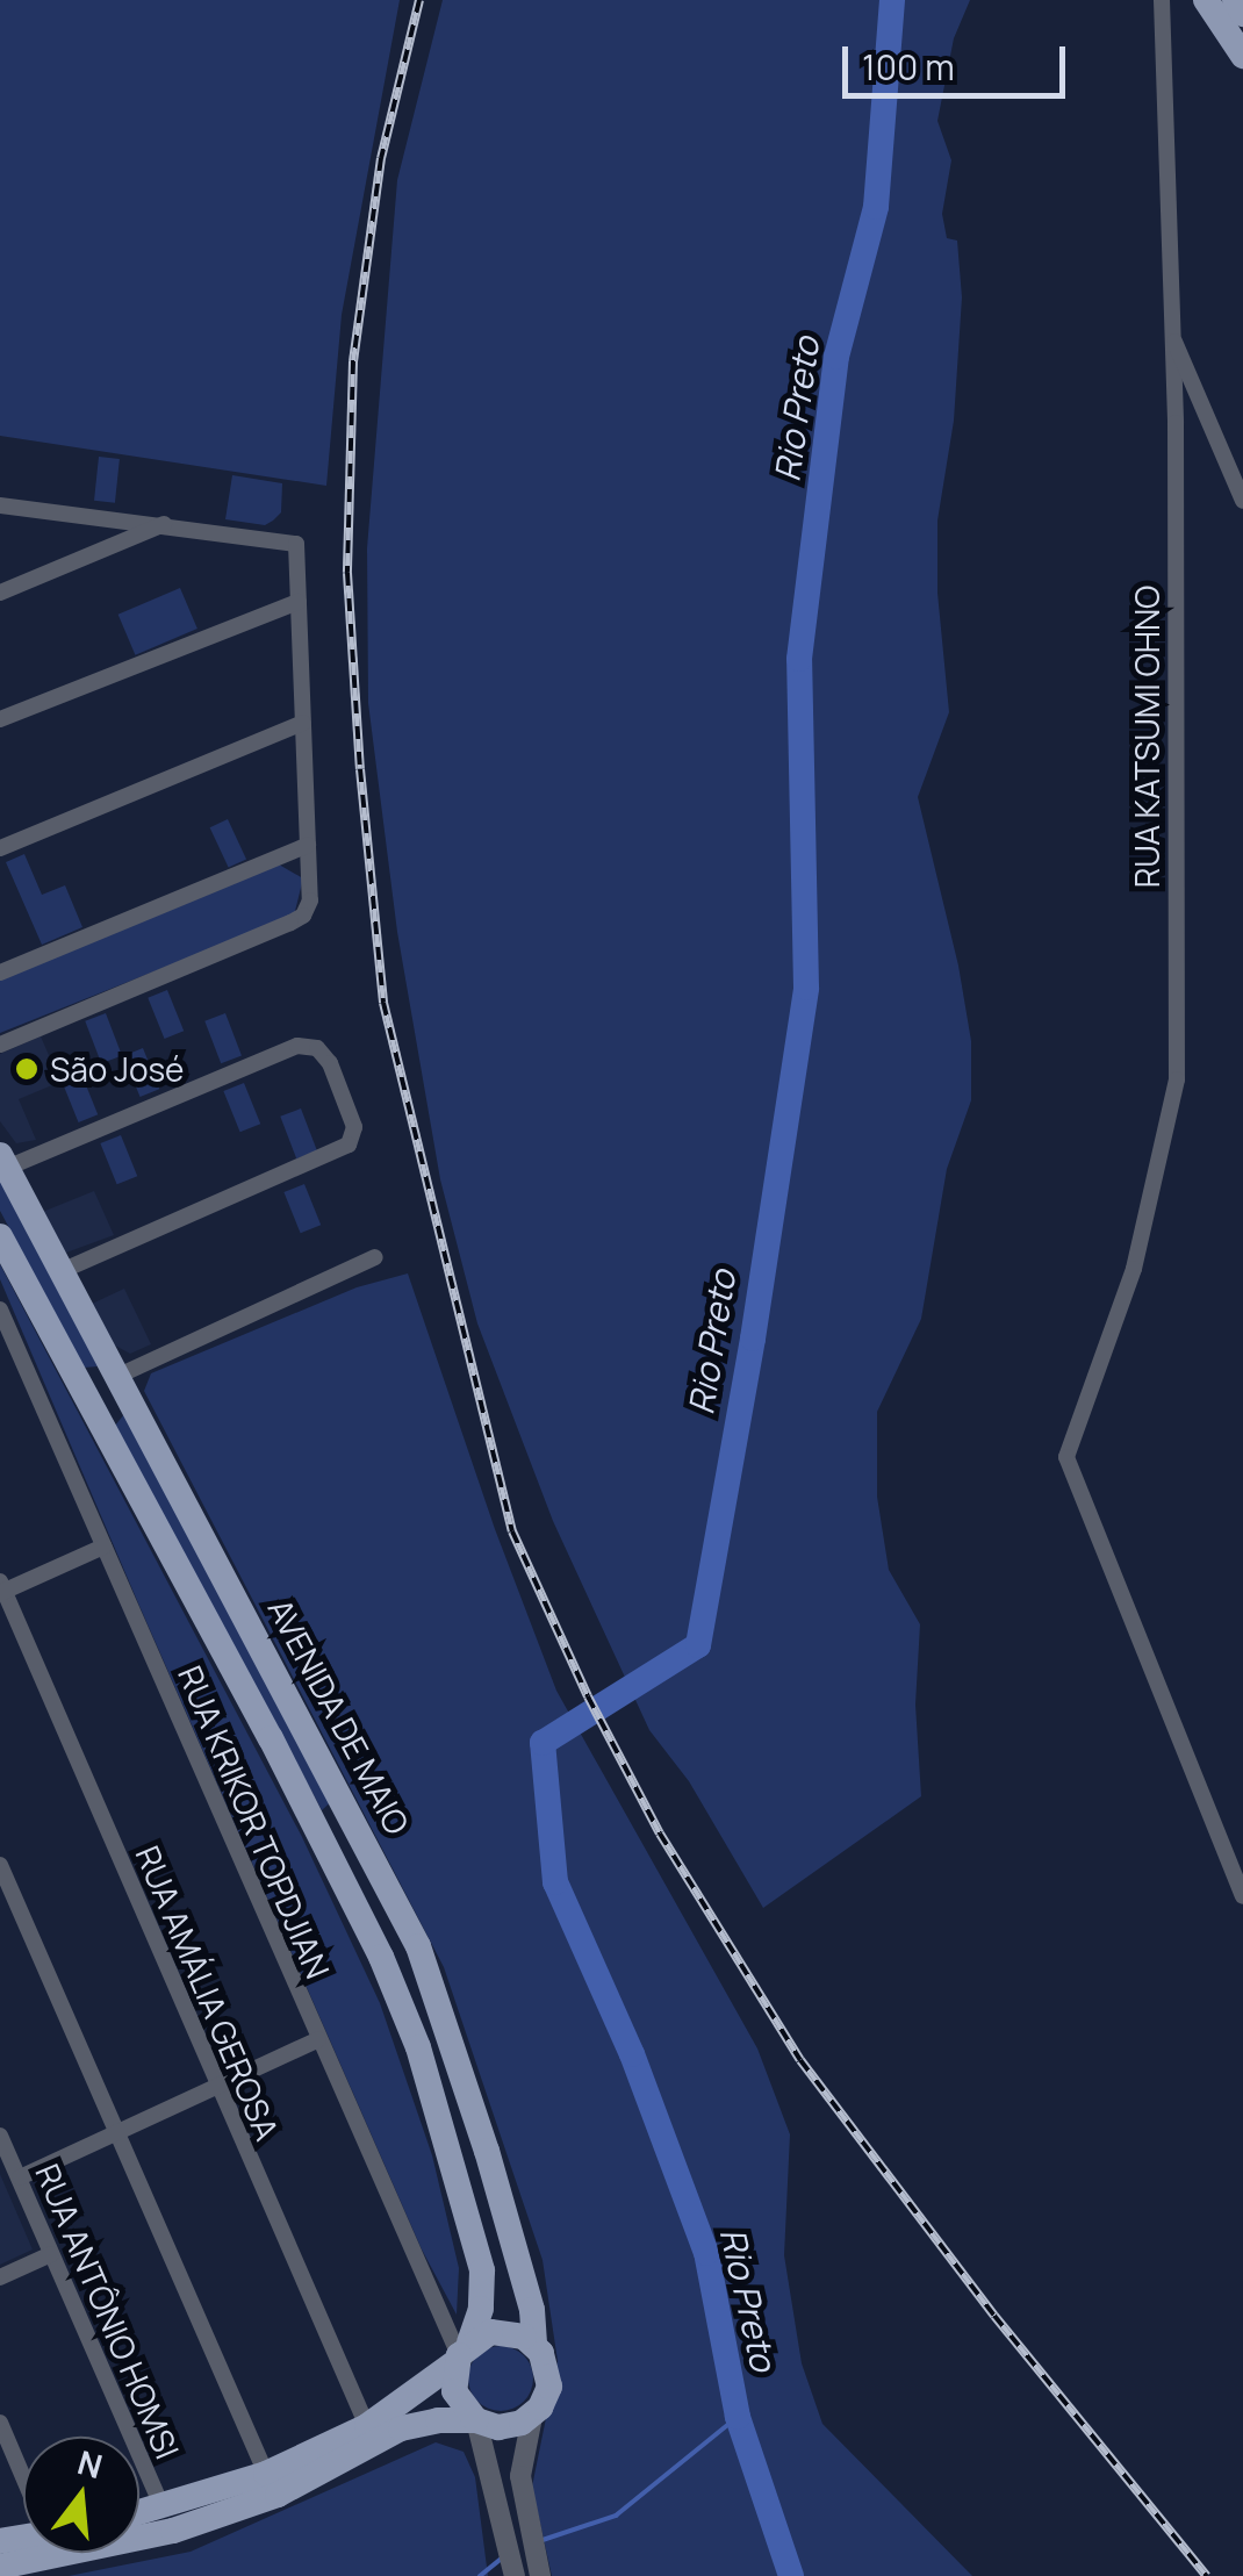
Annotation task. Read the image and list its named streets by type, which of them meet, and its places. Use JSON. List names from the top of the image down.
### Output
{
  "streets": {
    "main road": ["AVENIDA DE MAIO"],
    "street": [
      "RUA KATSUMI OHNO",
      "RUA KRIKOR TOPDJIAN",
      "RUA AMÁLIA GEROSA",
      "RUA ANTÔNIO HOMSI"
    ]
  },
  "crossings": [
    ["AVENIDA DE MAIO", "RUA KRIKOR TOPDJIAN"]
  ],
  "water": ["Rio Preto"],
  "places": ["São José"],
  "scale_bar": "100 m",
  "north": "top"
}
